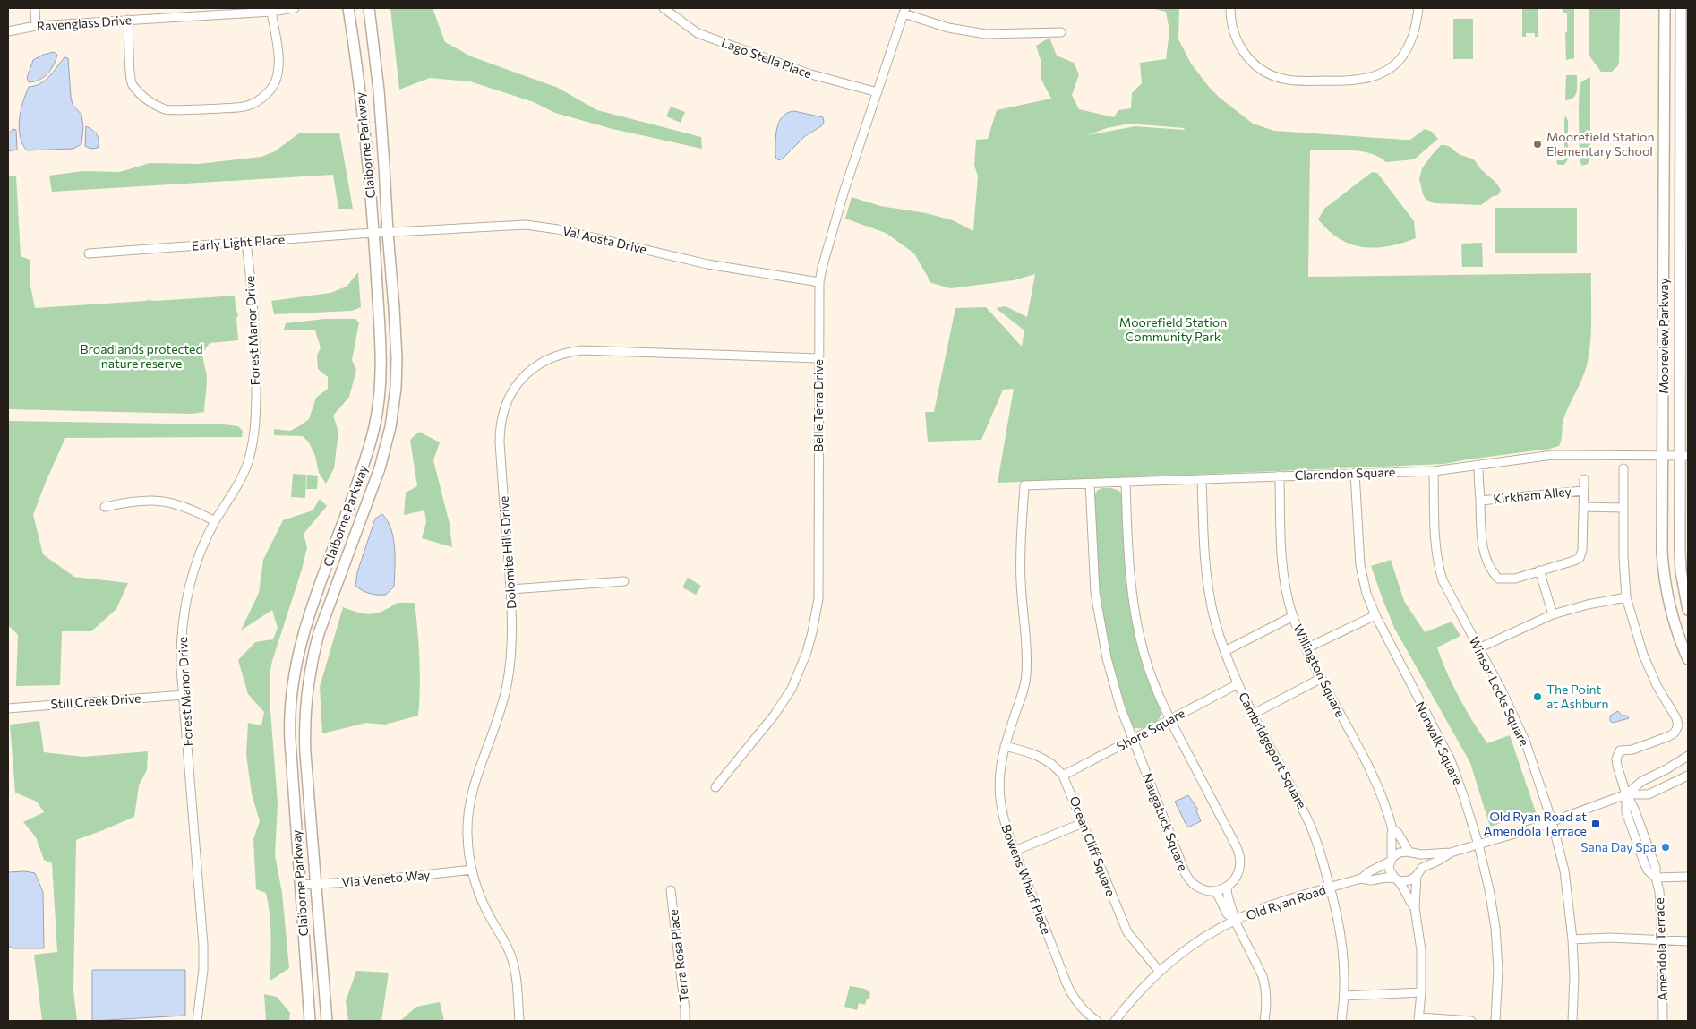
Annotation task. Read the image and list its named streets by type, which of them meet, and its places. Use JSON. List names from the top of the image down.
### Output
{
  "streets": {
    "main road": ["Claiborne Parkway", "Mooreview Parkway"],
    "street": [
      "Ravenglass Drive",
      "Lago Stella Place",
      "Val Aosta Drive",
      "Early Light Place",
      "Forest Manor Drive",
      "Belle Terra Drive",
      "Clarendon Square",
      "Kirkham Alley",
      "Dolomite Hills Drive",
      "Willington Square",
      "Winsor Locks Square",
      "Still Creek Drive",
      "Shore Square",
      "Norwalk Square",
      "Cambridgeport Square",
      "Naugatuck Square",
      "Ocean Cliff Square",
      "Via Veneto Way",
      "Bowens Wharf Place",
      "Old Ryan Road",
      "Amendola Terrace",
      "Terra Rosa Place"
    ]
  },
  "crossings": [
    ["Lago Stella Place", "Belle Terra Drive"],
    ["Claiborne Parkway", "Val Aosta Drive"],
    ["Claiborne Parkway", "Early Light Place"],
    ["Claiborne Parkway", "Via Veneto Way"],
    ["Val Aosta Drive", "Early Light Place"],
    ["Val Aosta Drive", "Belle Terra Drive"],
    ["Early Light Place", "Forest Manor Drive"],
    ["Forest Manor Drive", "Still Creek Drive"],
    ["Mooreview Parkway", "Clarendon Square"],
    ["Belle Terra Drive", "Dolomite Hills Drive"],
    ["Clarendon Square", "Willington Square"],
    ["Clarendon Square", "Winsor Locks Square"],
    ["Clarendon Square", "Norwalk Square"],
    ["Clarendon Square", "Cambridgeport Square"],
    ["Clarendon Square", "Naugatuck Square"],
    ["Clarendon Square", "Bowens Wharf Place"],
    ["Dolomite Hills Drive", "Via Veneto Way"],
    ["Willington Square", "Old Ryan Road"],
    ["Winsor Locks Square", "Old Ryan Road"],
    ["Shore Square", "Cambridgeport Square"],
    ["Shore Square", "Naugatuck Square"],
    ["Shore Square", "Ocean Cliff Square"],
    ["Norwalk Square", "Old Ryan Road"],
    ["Cambridgeport Square", "Old Ryan Road"],
    ["Ocean Cliff Square", "Bowens Wharf Place"],
    ["Ocean Cliff Square", "Old Ryan Road"],
    ["Old Ryan Road", "Amendola Terrace"]
  ],
  "parks": ["Moorefield Station Community Park", "Broadlands protected nature reserve"],
  "places": {
    "other": ["Moorefield Station Elementary School", "The Point at Ashburn", "Sana Day Spa"],
    "transit": ["Old Ryan Road at Amendola Terrace"]
  }
}
